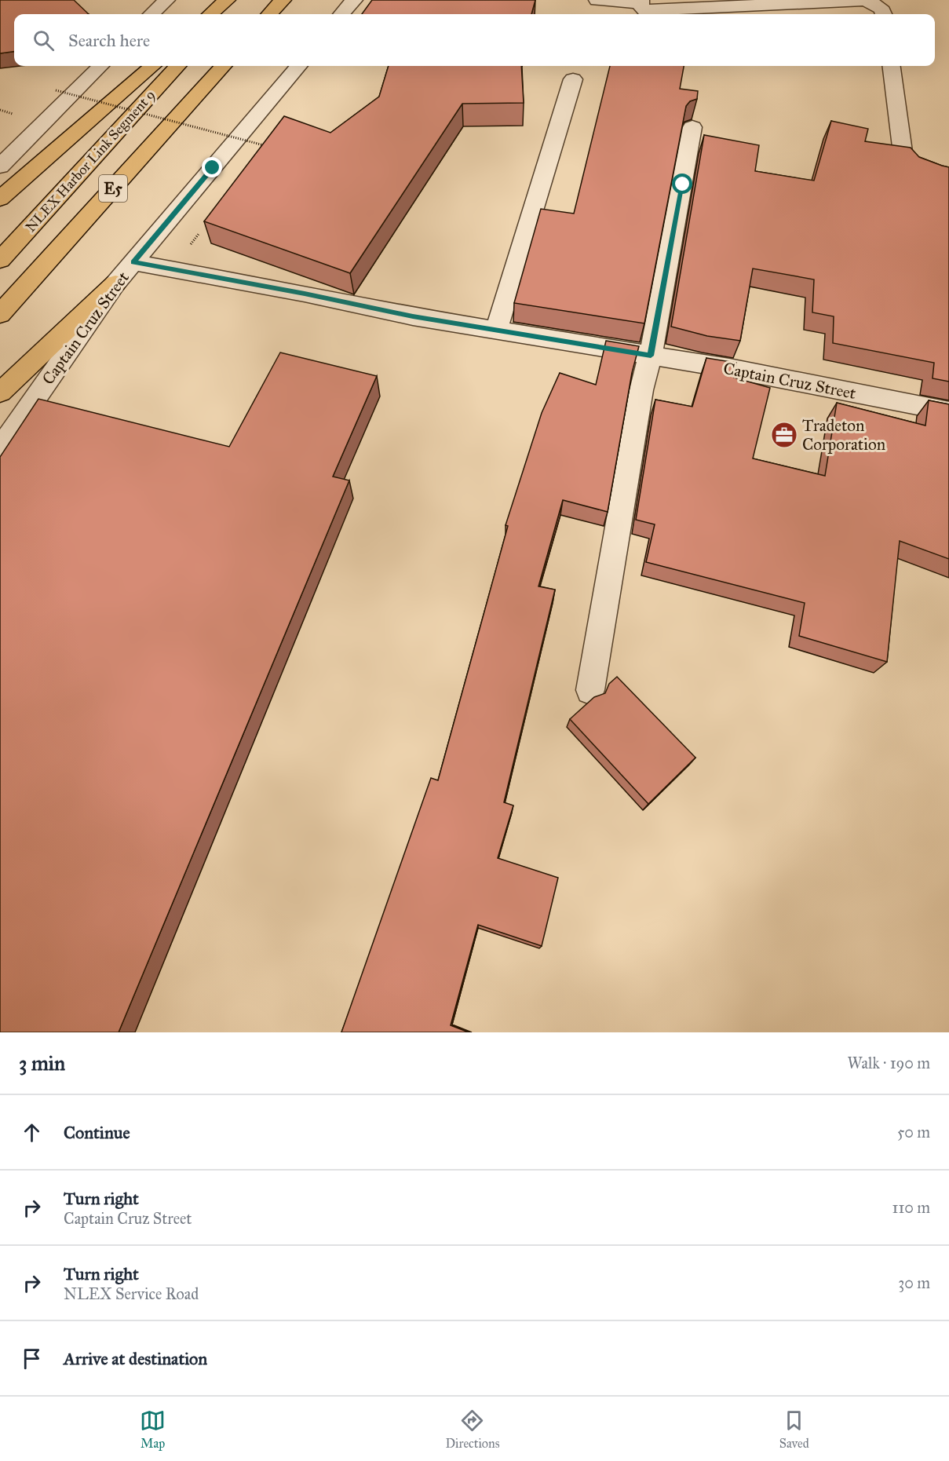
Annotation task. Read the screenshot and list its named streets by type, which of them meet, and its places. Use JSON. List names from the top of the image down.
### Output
{
  "streets": {
    "highway": ["NLEX Harbor Link Segment 9", "E5"],
    "street": ["Captain Cruz Street"]
  },
  "places": {
    "office": ["Tradeton Corporation"]
  },
  "page": {
    "search": "Search here",
    "heading": ["3 min", "Walk · 190 m"],
    "list": [
      ["Continue", "50 m"],
      ["Turn right", "Captain Cruz Street", "110 m"],
      ["Turn right", "NLEX Service Road", "30 m"],
      "Arrive at destination"
    ],
    "nav": ["Map", "Directions", "Saved"]
  }
}
